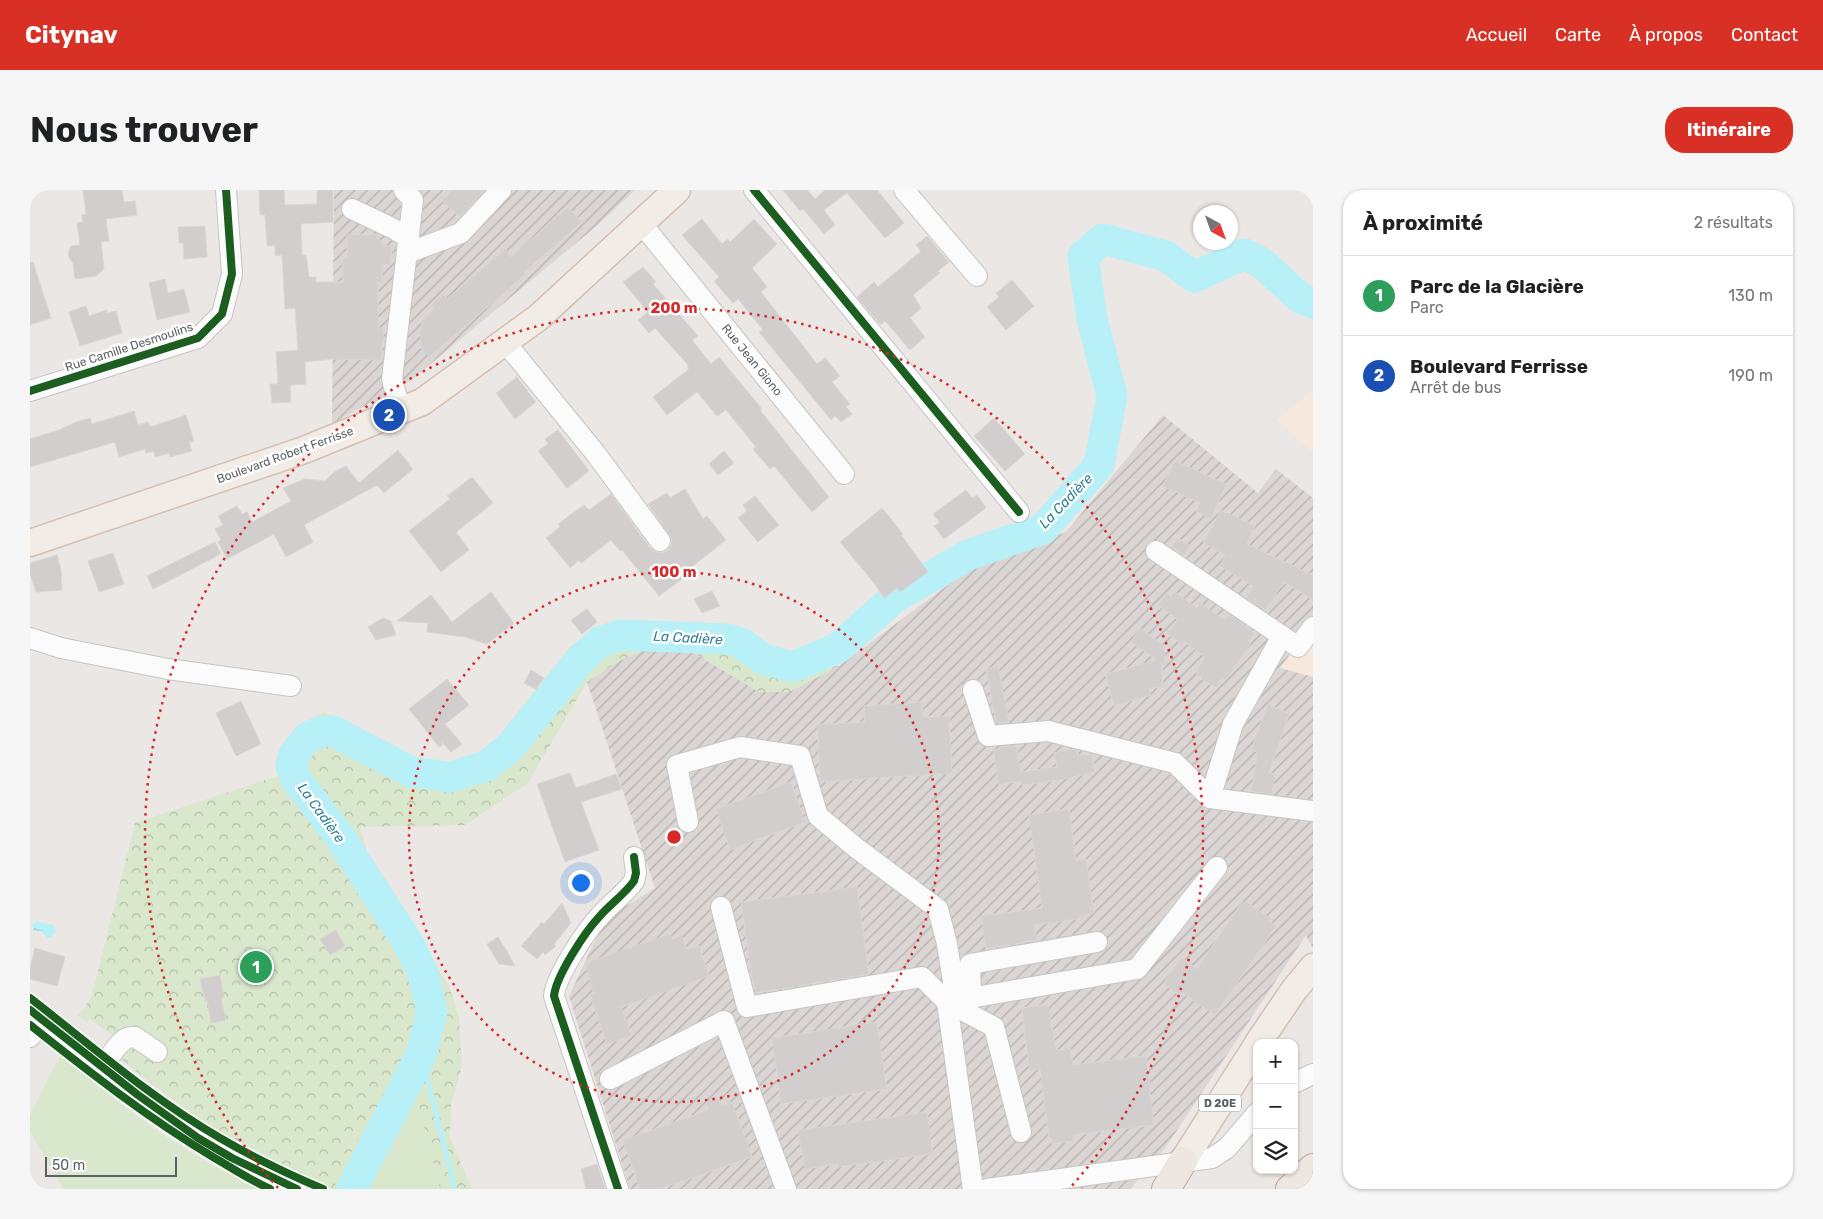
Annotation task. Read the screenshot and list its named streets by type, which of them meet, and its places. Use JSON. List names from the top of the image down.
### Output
{
  "streets": {
    "highway": ["D 20E"],
    "main road": ["Boulevard Robert Ferrisse"],
    "street": ["Rue Camille Desmoulins", "Rue Jean Giono"]
  },
  "crossings": [
    ["Rue Jean Giono", "Boulevard Robert Ferrisse"]
  ],
  "water": ["La Cadière"],
  "scale_bar": "50 m",
  "north": "bottom right",
  "page": {
    "header": "Citynav",
    "nav": [
      "Accueil",
      "Carte",
      "À propos",
      "Contact"
    ],
    "buttons": "Itinéraire",
    "title": "Nous trouver",
    "heading": ["À proximité", "2 résultats"],
    "list": [
      {
        "mark": "1",
        "name": "Parc de la Glacière",
        "note": "Parc",
        "value": "130 m"
      },
      {
        "mark": "2",
        "name": "Boulevard Ferrisse",
        "note": "Arrêt de bus",
        "value": "190 m"
      }
    ],
    "pins": ["2", "1"],
    "map_buttons": ["+", "−"],
    "scale": "50 m"
  },
  "rings": ["200 m", "100 m"]
}
